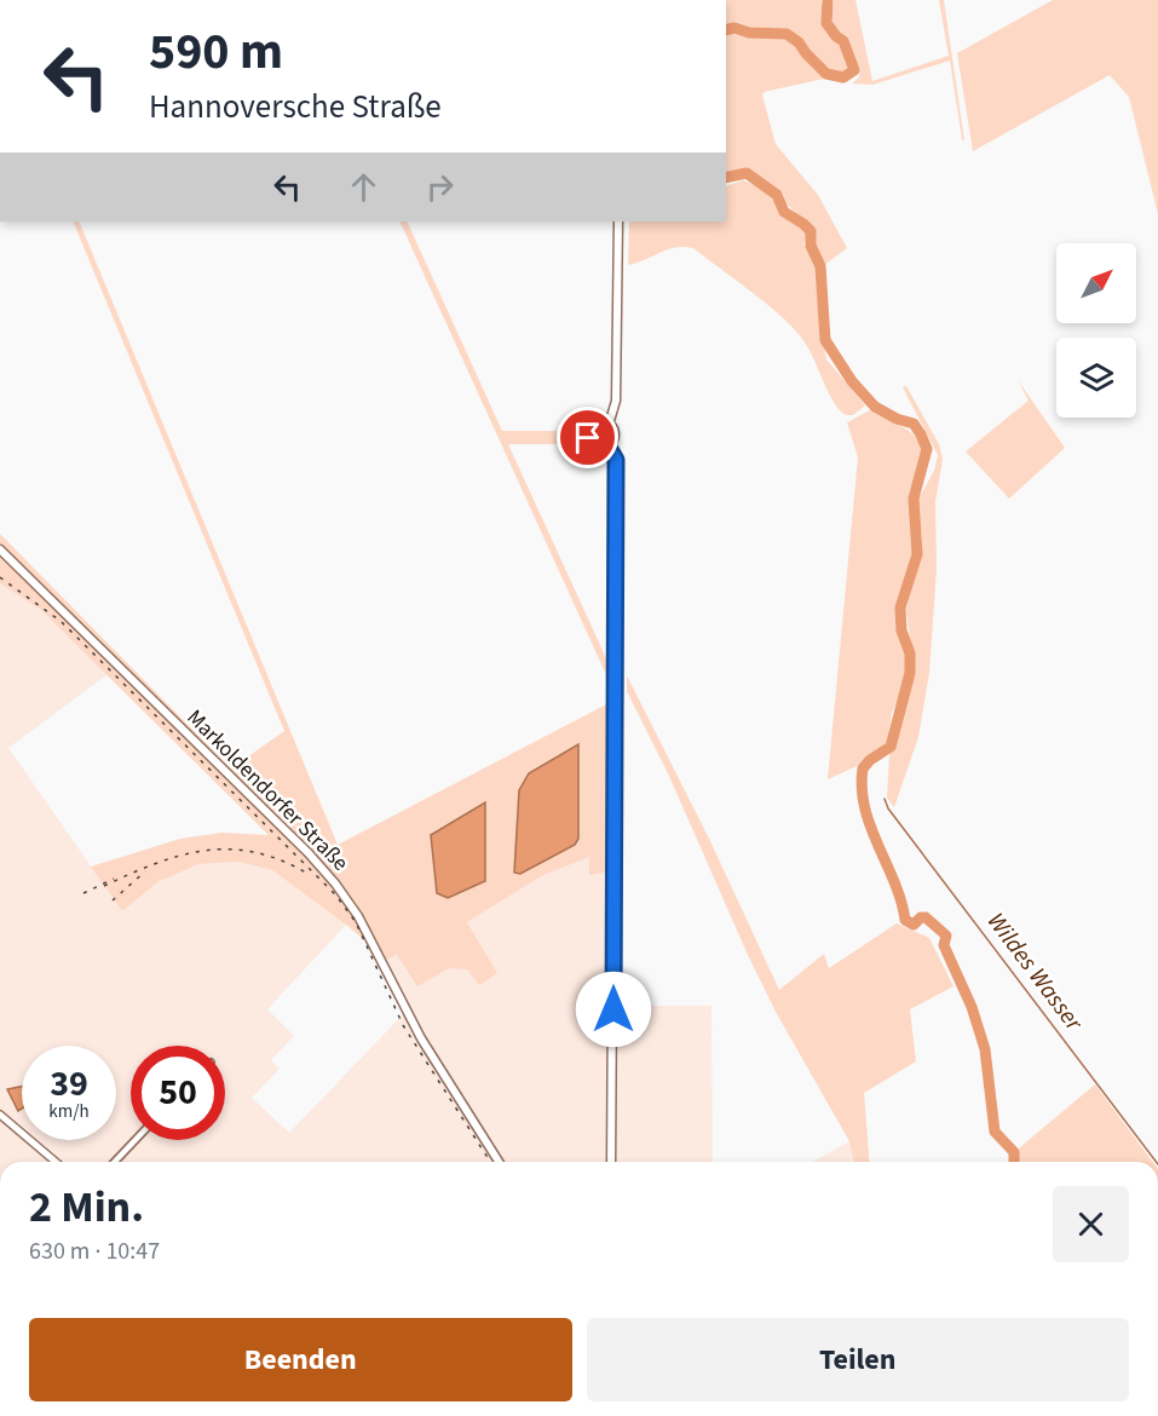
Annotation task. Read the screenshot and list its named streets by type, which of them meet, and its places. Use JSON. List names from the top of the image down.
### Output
{
  "streets": {
    "main road": ["Markoldendorfer Straße"]
  },
  "water": ["Wildes Wasser"],
  "north": "top right",
  "page": {
    "turn": ["590 m", "Hannoversche Straße"],
    "speed": "39 km/h",
    "limit": "50",
    "heading": ["2 Min.", "630 m · 10:47"],
    "buttons": ["Beenden", "Teilen"]
  }
}
